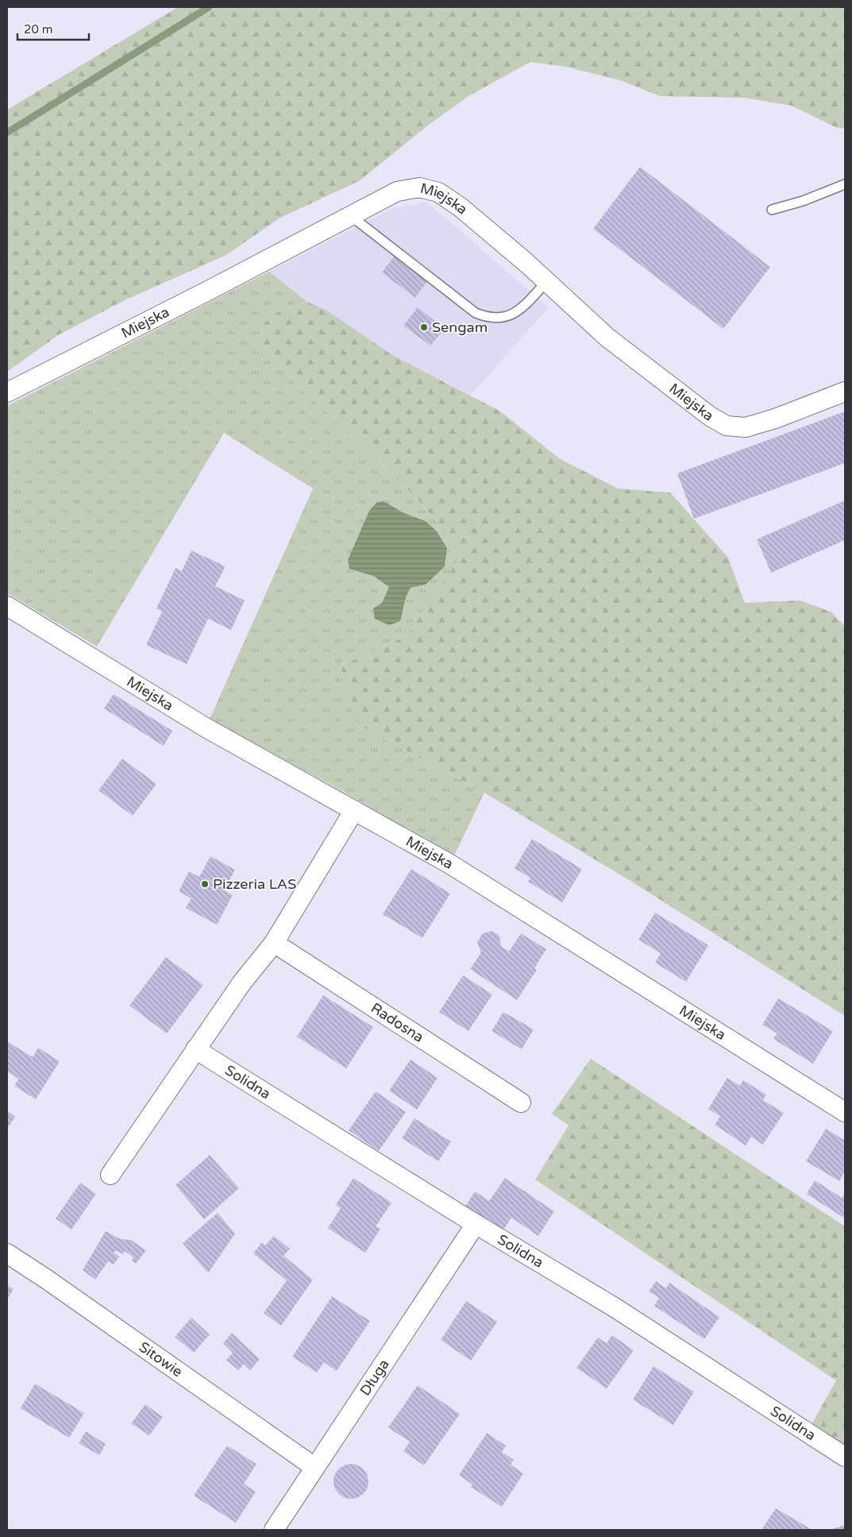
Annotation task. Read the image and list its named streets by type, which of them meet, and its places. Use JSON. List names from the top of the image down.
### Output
{
  "streets": {
    "street": [
      "Miejska",
      "Radosna",
      "Solidna",
      "Sitowie",
      "Długa"
    ]
  },
  "crossings": [
    ["Solidna", "Długa"],
    ["Sitowie", "Długa"]
  ],
  "places": ["Sengam", "Pizzeria LAS"],
  "scale_bar": "20 m"
}
